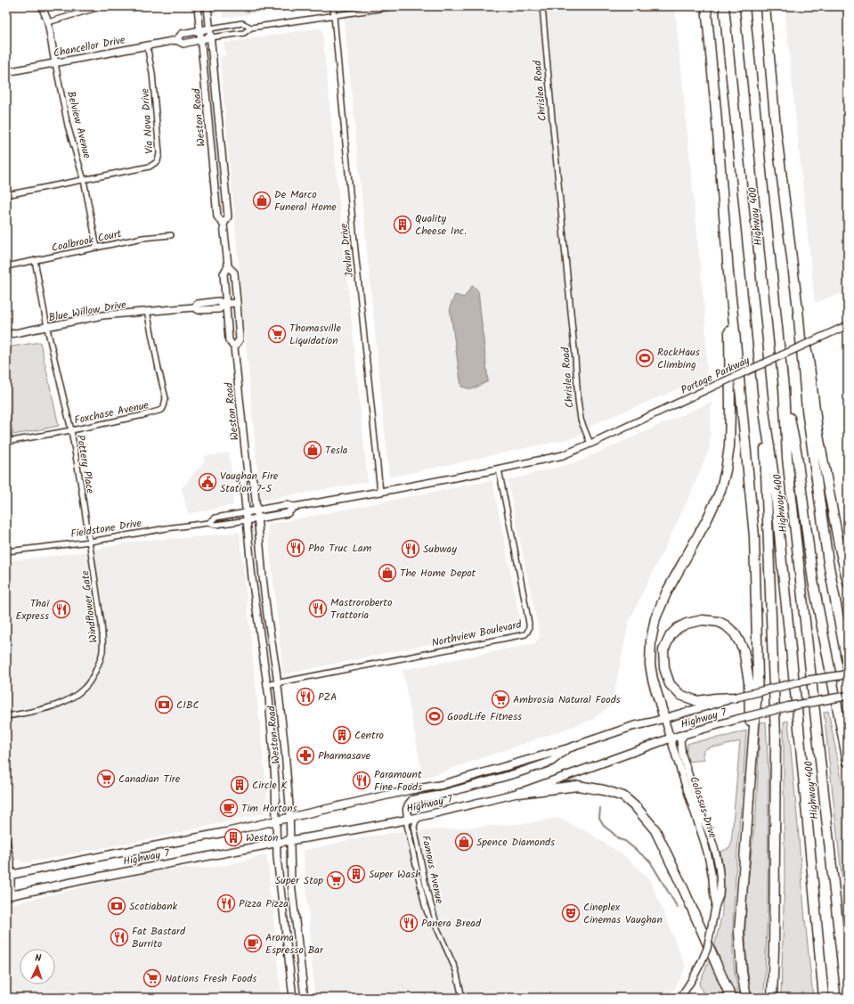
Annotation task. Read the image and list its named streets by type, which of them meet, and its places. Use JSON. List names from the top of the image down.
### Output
{
  "streets": {
    "highway": ["Highway 400"],
    "main road": [
      "Chancellor Drive",
      "Weston Road",
      "Belview Avenue",
      "Blue Willow Drive",
      "Portage Parkway",
      "Fieldstone Drive",
      "Highway 7",
      "Colossus Drive"
    ],
    "street": [
      "Chrislea Road",
      "Via Nova Drive",
      "Coalbrook Court",
      "Jevlan Drive",
      "Foxchase Avenue",
      "Pottery Place",
      "Windflower Gate",
      "Northview Boulevard",
      "Famous Avenue"
    ]
  },
  "crossings": [
    ["Chancellor Drive", "Weston Road"],
    ["Chancellor Drive", "Via Nova Drive"],
    ["Chancellor Drive", "Belview Avenue"],
    ["Chrislea Road", "Portage Parkway"],
    ["Weston Road", "Blue Willow Drive"],
    ["Weston Road", "Fieldstone Drive"],
    ["Weston Road", "Northview Boulevard"],
    ["Weston Road", "Highway 7"],
    ["Via Nova Drive", "Belview Avenue"],
    ["Belview Avenue", "Coalbrook Court"],
    ["Coalbrook Court", "Pottery Place"],
    ["Blue Willow Drive", "Foxchase Avenue"],
    ["Blue Willow Drive", "Pottery Place"],
    ["Foxchase Avenue", "Pottery Place"],
    ["Pottery Place", "Fieldstone Drive"],
    ["Pottery Place", "Windflower Gate"],
    ["Fieldstone Drive", "Windflower Gate"],
    ["Highway 7", "Colossus Drive"],
    ["Highway 7", "Famous Avenue"]
  ],
  "places": {
    "shop": [
      "De Marco Funeral Home",
      "Tesla",
      "The Home Depot",
      "Spence Diamonds"
    ],
    "building": [
      "Quality Cheese Inc.",
      "Centro",
      "Circle K",
      "Weston",
      "Super Wash"
    ],
    "supermarket": [
      "Thomasville Liquidation",
      "Ambrosia Natural Foods",
      "Canadian Tire",
      "Super Stop",
      "Nations Fresh Foods"
    ],
    "sports": ["RockHaus Climbing", "GoodLife Fitness"],
    "public building": ["Vaughan Fire Station 7-5"],
    "restaurant": [
      "Pho Truc Lam",
      "Subway",
      "Mastroroberto Trattoria",
      "Thaï Express",
      "PZA",
      "Paramount Fine Foods",
      "Pizza Pizza",
      "Panera Bread",
      "Fat Bastard Burrito"
    ],
    "bank": ["CIBC", "Scotiabank"],
    "pharmacy": ["Pharmasave"],
    "cafe": ["Tim Hortons", "Aroma Espresso Bar"],
    "theatre": ["Cineplex Cinemas Vaughan"]
  },
  "north": "top"
}
